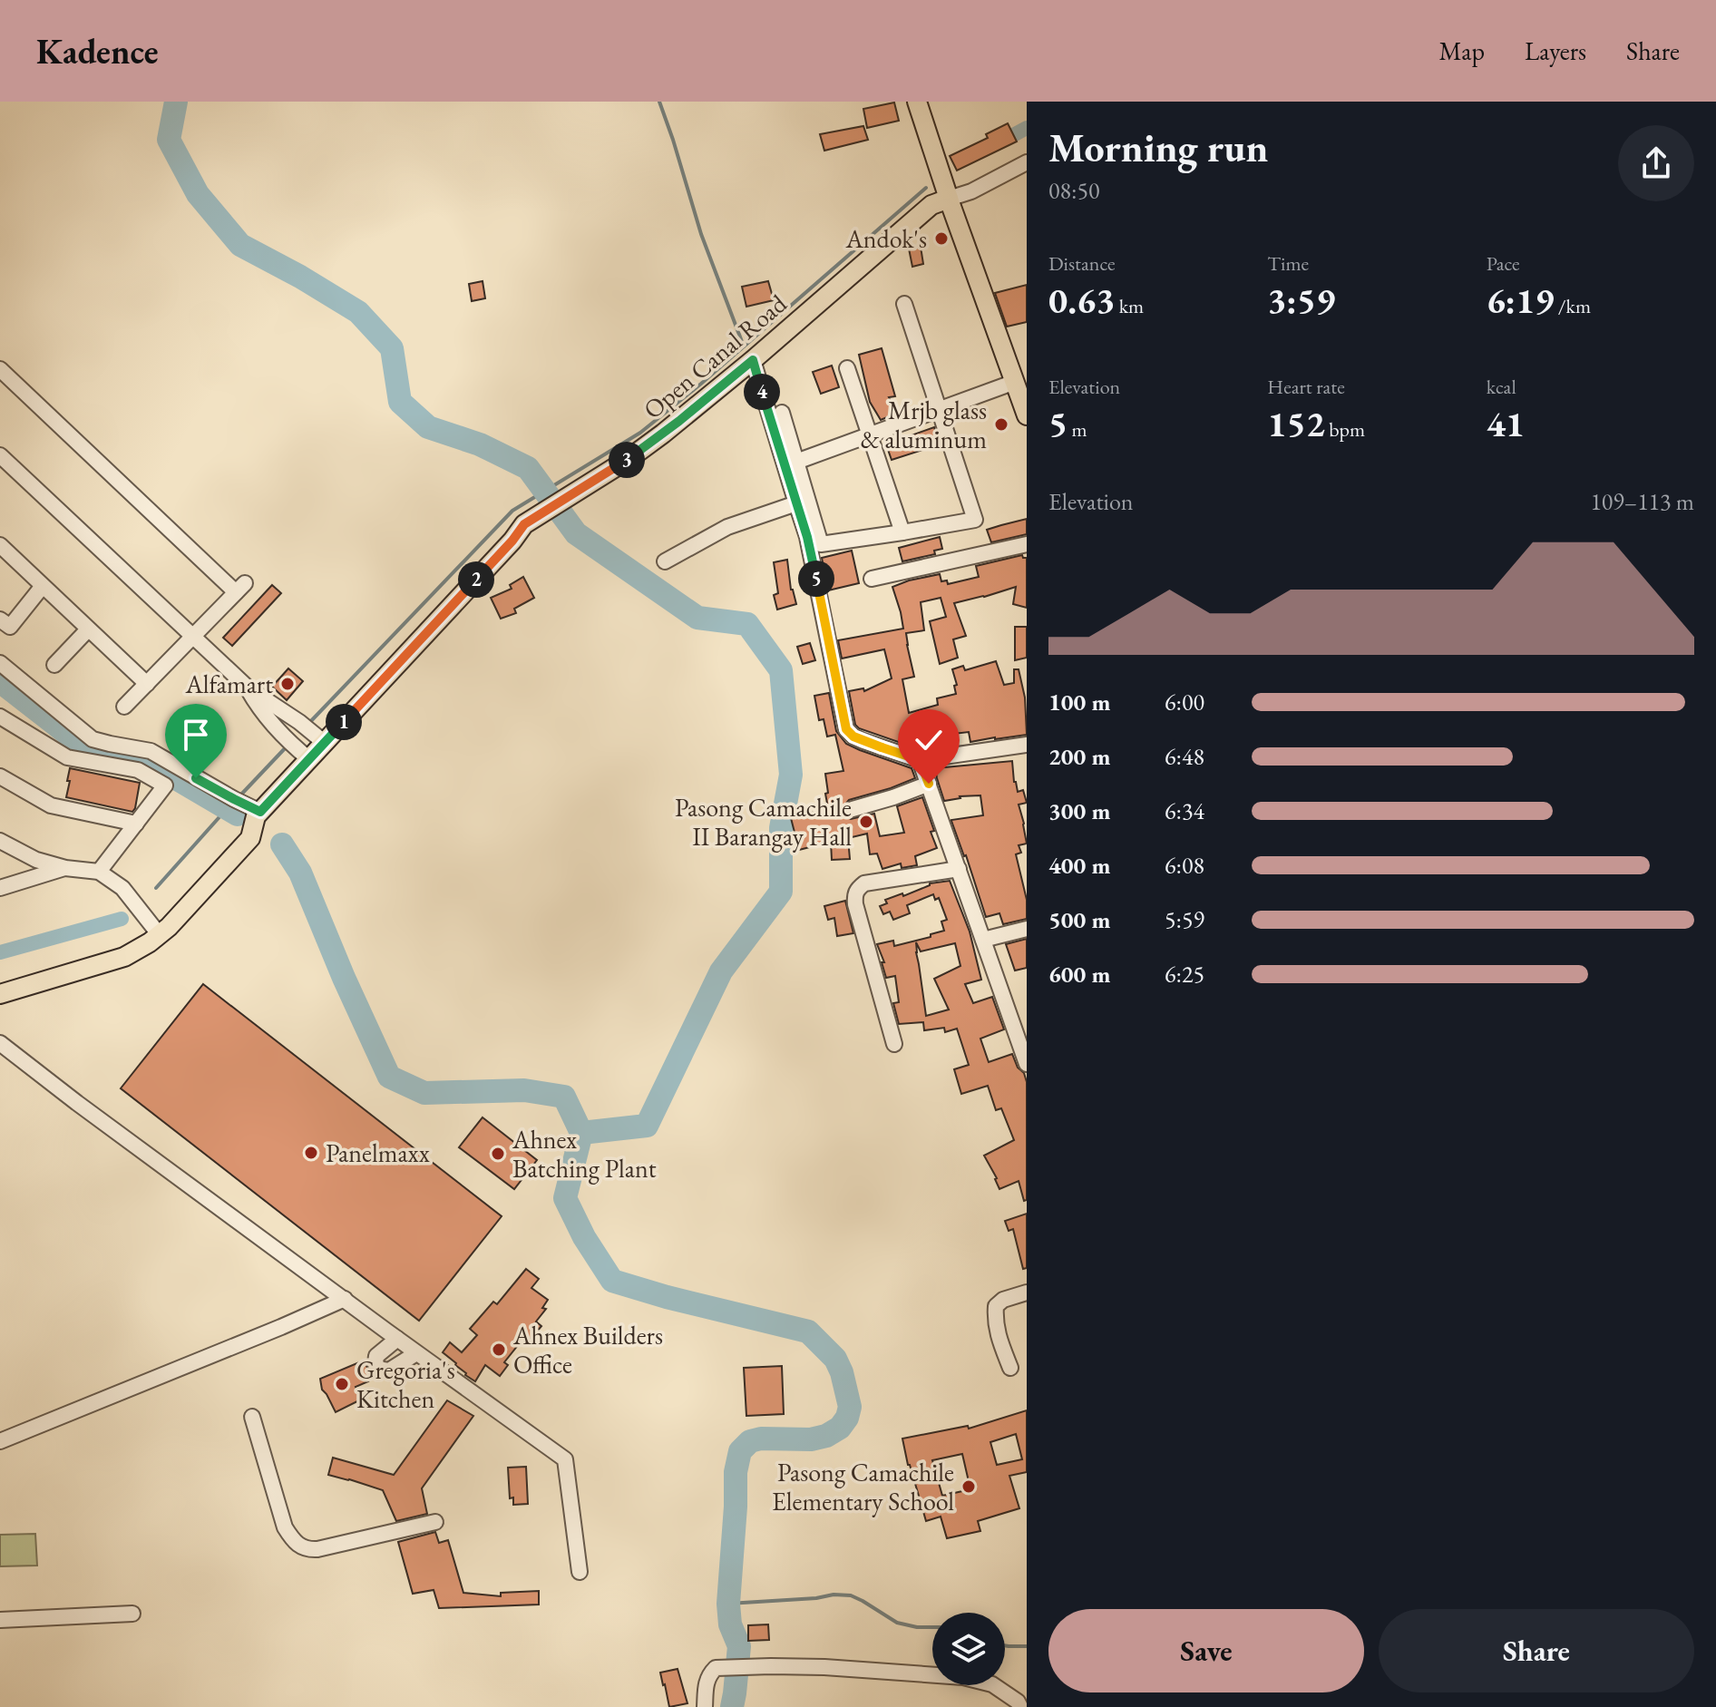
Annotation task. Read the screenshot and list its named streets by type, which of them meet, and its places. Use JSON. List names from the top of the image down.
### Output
{
  "streets": {
    "main road": ["Open Canal Road"]
  },
  "places": [
    "Andok's",
    "Mrjb glass & aluminum",
    "Alfamart",
    "Pasong Camachile II Barangay Hall",
    "Panelmaxx",
    "Ahnex Batching Plant",
    "Ahnex Builders Office",
    "Gregoria's Kitchen",
    "Pasong Camachile Elementary School"
  ],
  "page": {
    "header": "Kadence",
    "nav": ["Map", "Layers", "Share"],
    "heading": ["Morning run", "08:50"],
    "stats": [
      ["Distance", "0.63 km"],
      ["Time", "3:59"],
      ["Pace", "6:19 /km"],
      ["Elevation", "5 m"],
      ["Heart rate", "152 bpm"],
      ["kcal", "41"]
    ],
    "pins": [
      "4",
      "3",
      "5",
      "2",
      "1"
    ],
    "chart": ["Elevation", "109–113 m"],
    "list": [
      {
        "name": "100 m",
        "note": "6:00"
      },
      {
        "name": "200 m",
        "note": "6:48"
      },
      {
        "name": "300 m",
        "note": "6:34"
      },
      {
        "name": "400 m",
        "note": "6:08"
      },
      {
        "name": "500 m",
        "note": "5:59"
      },
      {
        "name": "600 m",
        "note": "6:25"
      }
    ],
    "buttons": ["Save", "Share"]
  }
}
